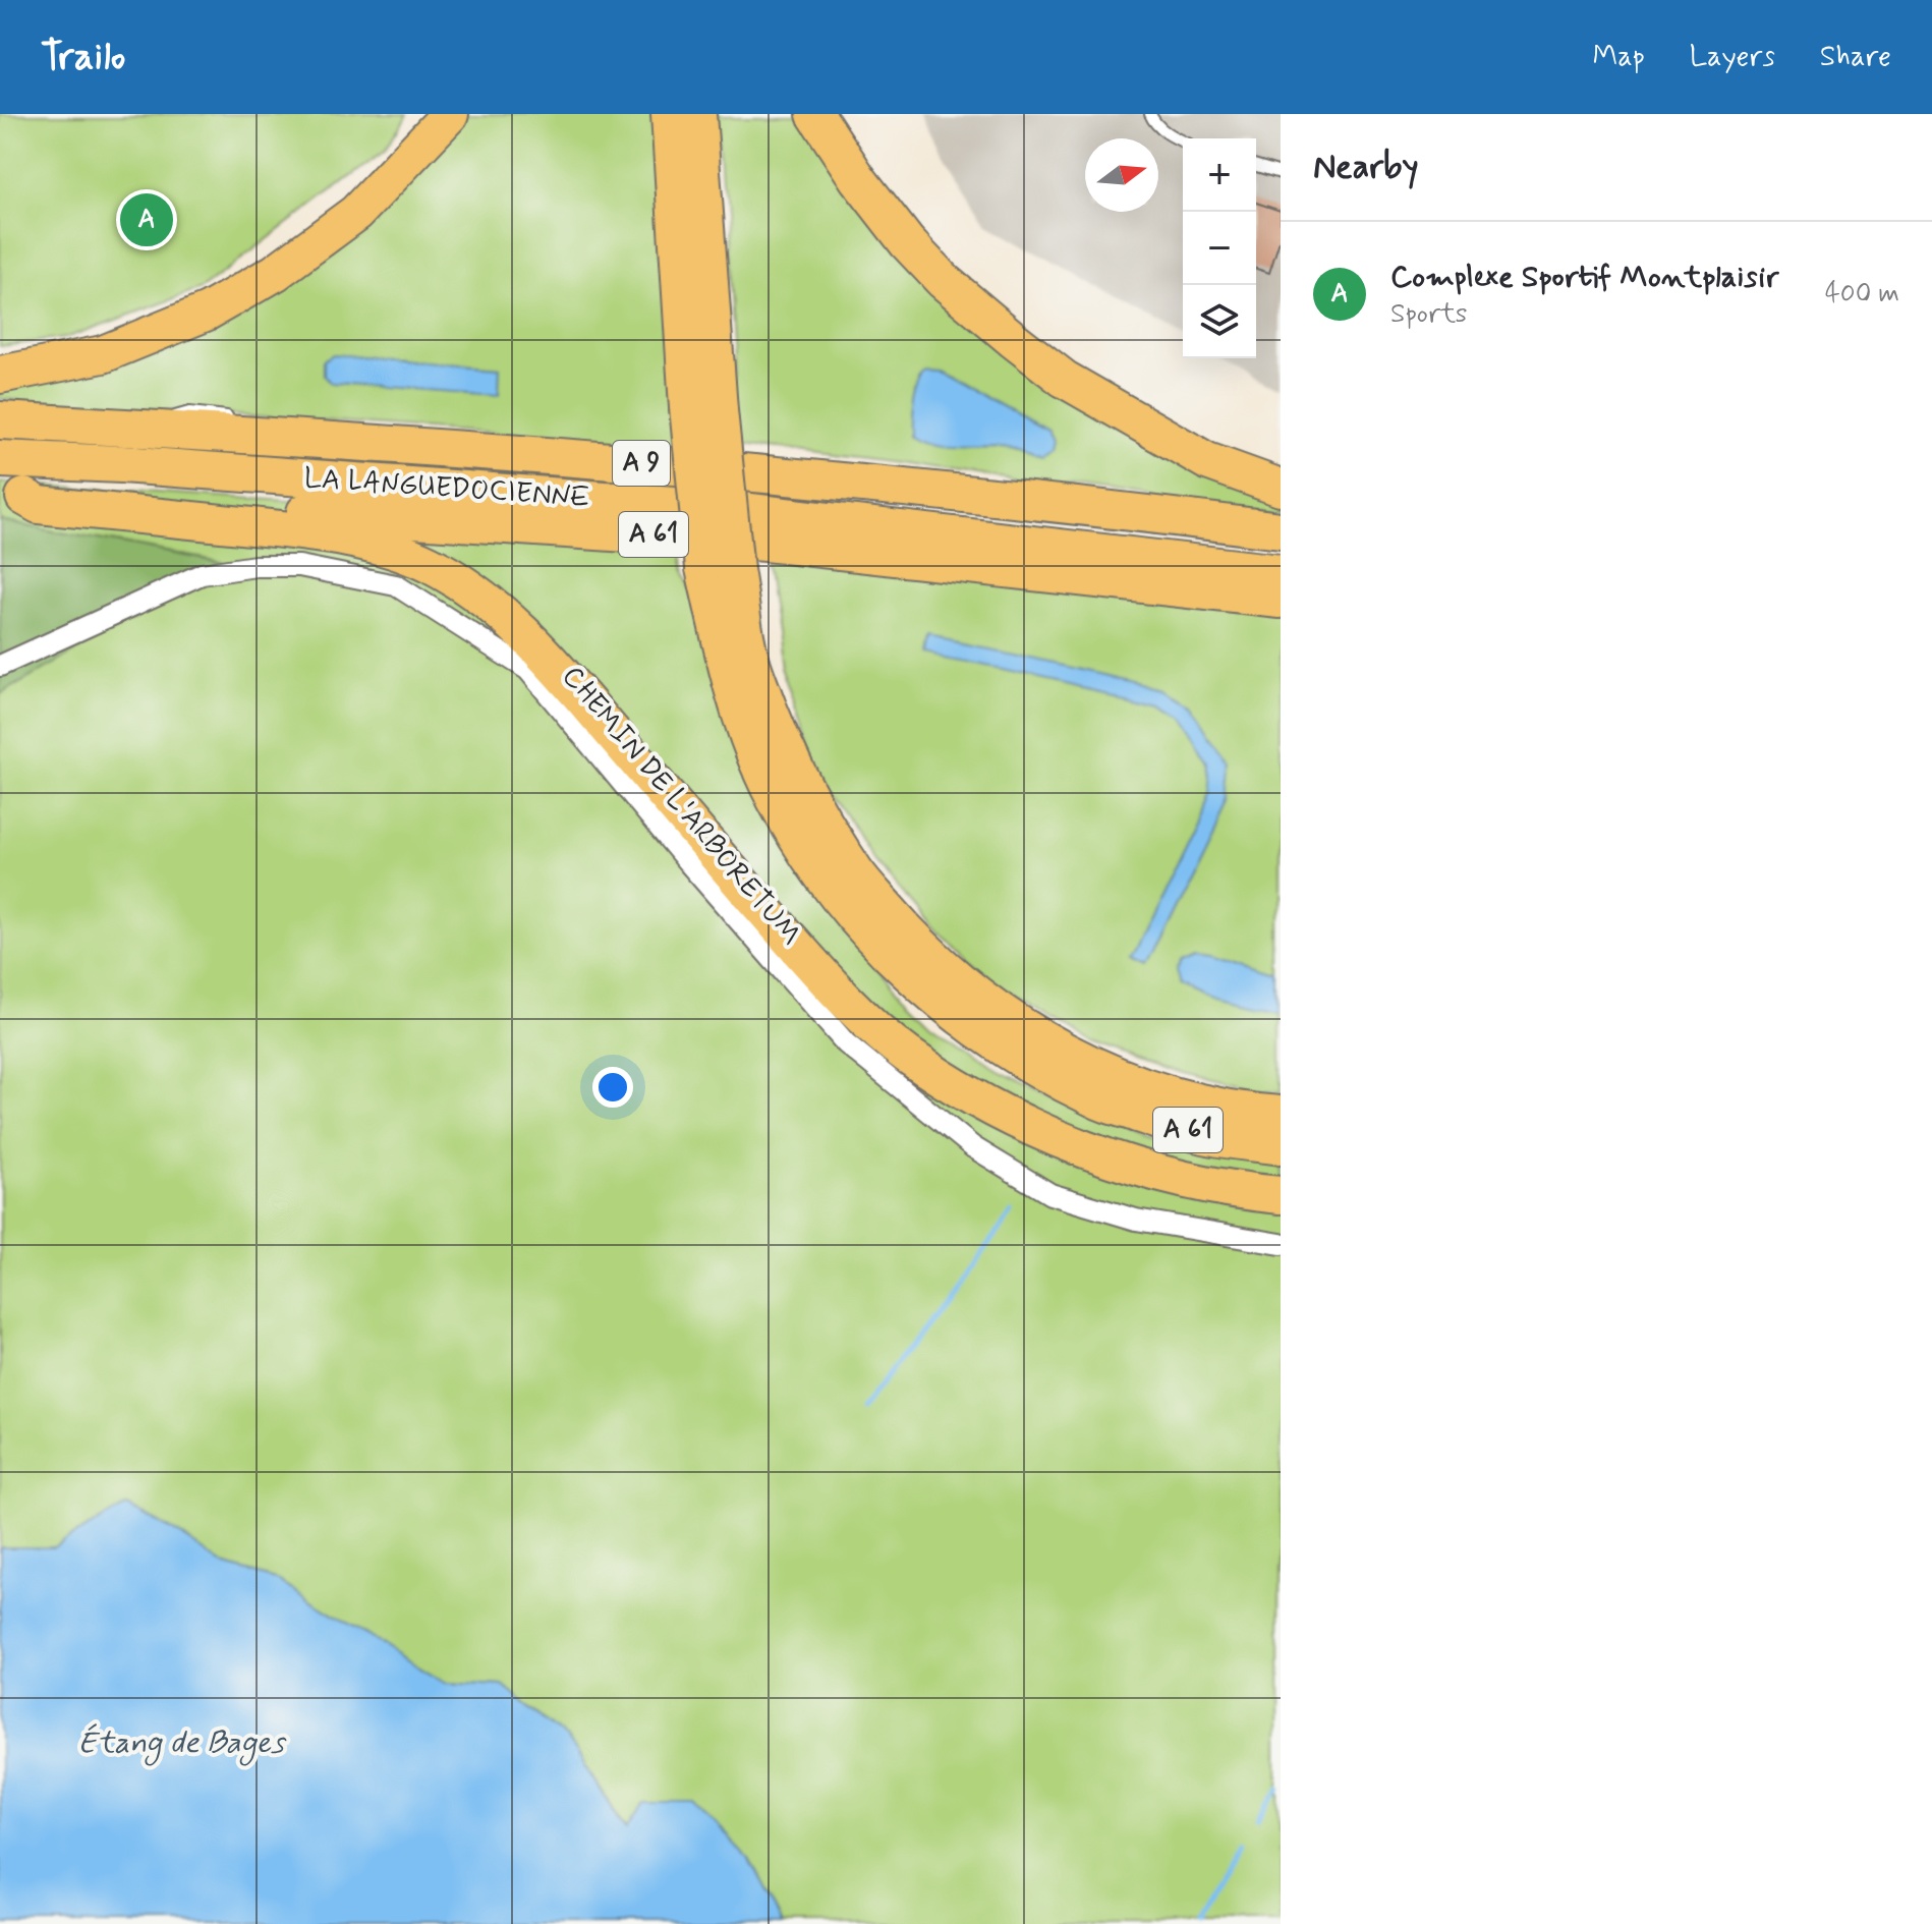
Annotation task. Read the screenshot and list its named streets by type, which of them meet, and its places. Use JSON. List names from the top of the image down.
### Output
{
  "streets": {
    "highway": ["A 9", "LA LANGUEDOCIENNE", "A 61"],
    "street": ["CHEMIN DE L'ARBORETUM"]
  },
  "water": ["Étang de Bages"],
  "north": "right",
  "page": {
    "header": "Trailo",
    "nav": ["Map", "Layers", "Share"],
    "heading": "Nearby",
    "map_buttons": ["+", "−"],
    "pins": "A",
    "list": [
      {
        "mark": "A",
        "name": "Complexe Sportif Montplaisir",
        "note": "Sports",
        "value": "400 m"
      }
    ]
  }
}
